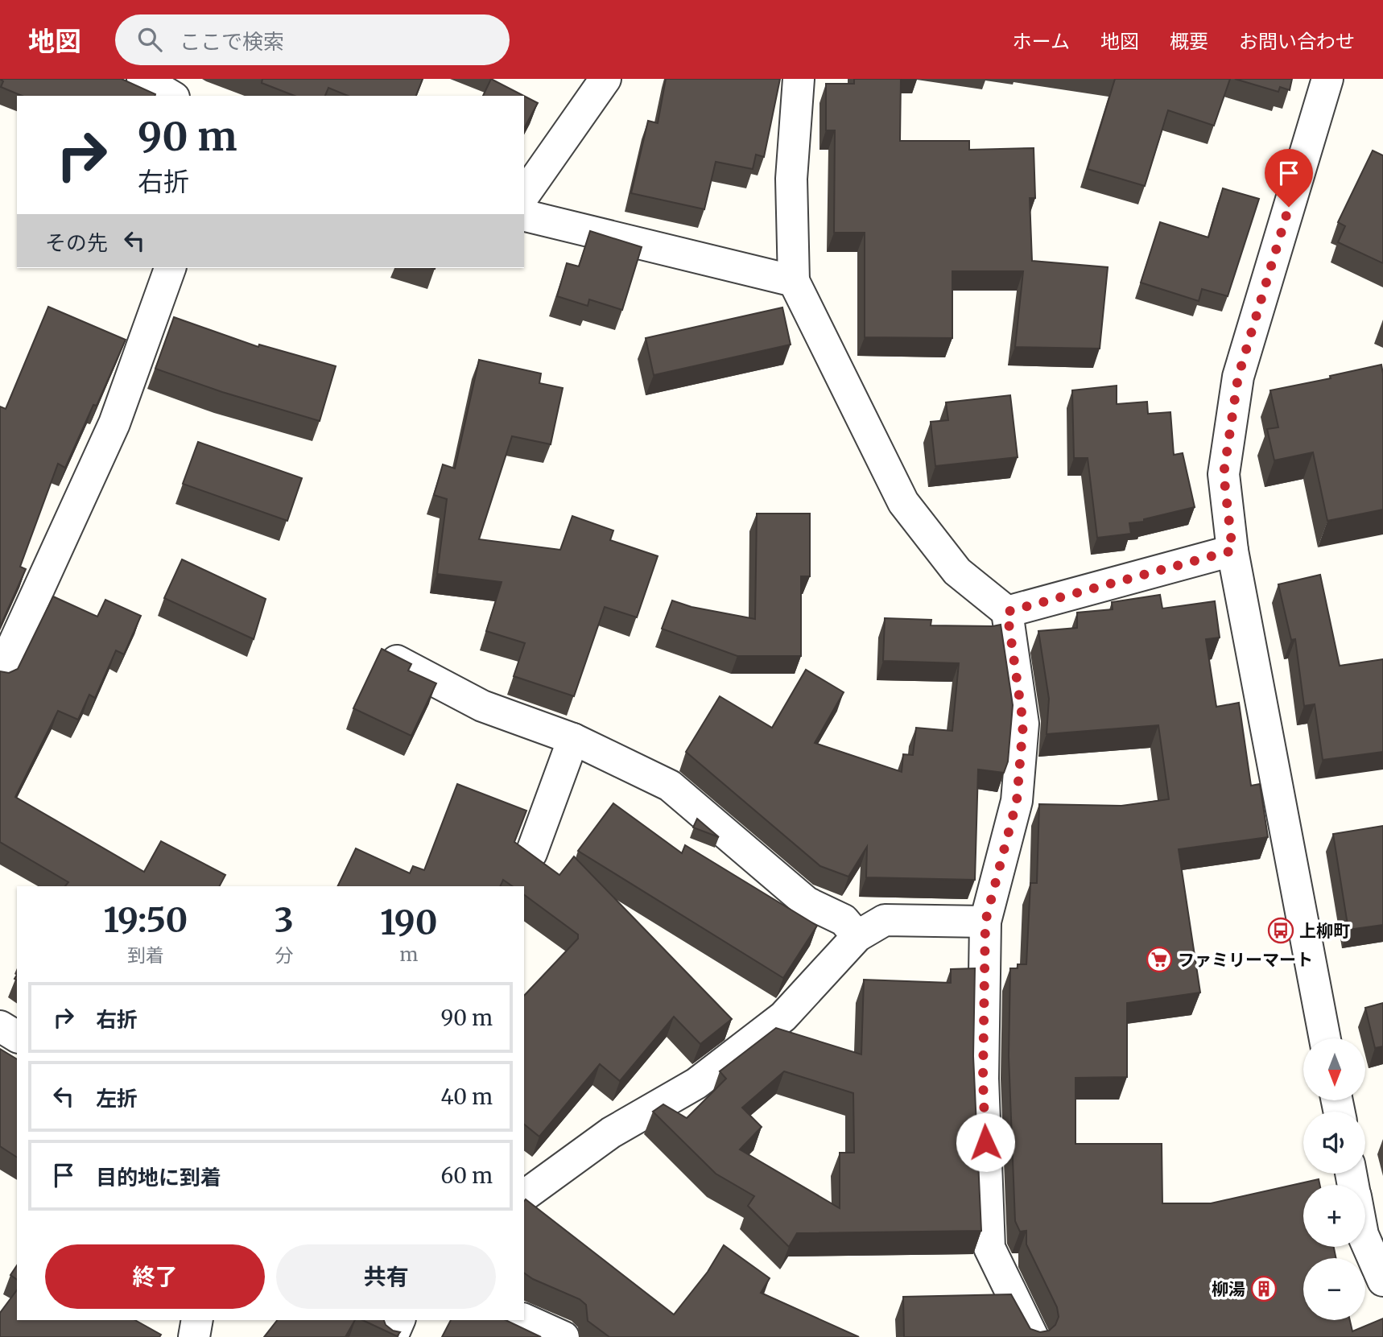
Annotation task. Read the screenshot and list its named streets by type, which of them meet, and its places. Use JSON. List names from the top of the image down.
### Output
{
  "places": {
    "bus stop": ["上柳町"],
    "supermarket": ["ファミリーマート"],
    "building": ["柳湯"]
  },
  "north": "bottom",
  "page": {
    "header": "地図",
    "search": "ここで検索",
    "nav": [
      "ホーム",
      "地図",
      "概要",
      "お問い合わせ"
    ],
    "turn": ["90 m", "右折"],
    "then": "その先",
    "eta": [
      "19:50",
      "到着",
      "3",
      "分",
      "190",
      "m"
    ],
    "list": [
      {
        "name": "右折",
        "value": "90 m"
      },
      {
        "name": "左折",
        "value": "40 m"
      },
      {
        "name": "目的地に到着",
        "value": "60 m"
      }
    ],
    "map_buttons": ["+", "−"],
    "buttons": ["終了", "共有"]
  }
}
